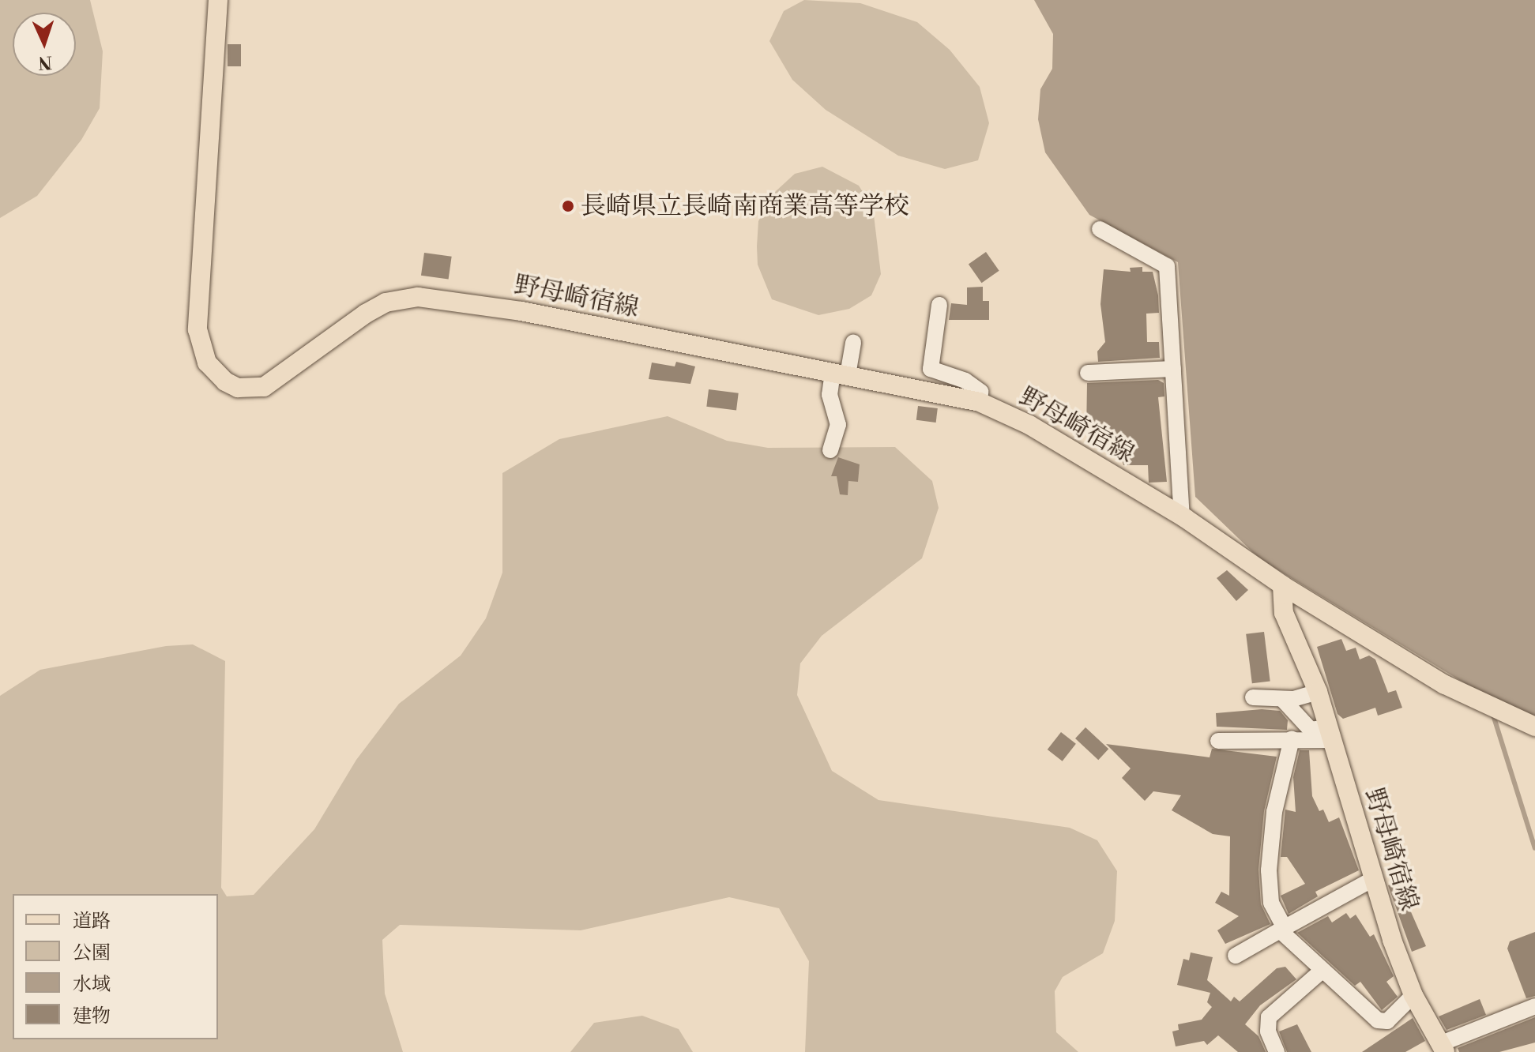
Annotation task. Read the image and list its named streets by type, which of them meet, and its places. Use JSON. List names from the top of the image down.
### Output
{
  "streets": {
    "main road": ["野母崎宿線"]
  },
  "places": ["長崎県立長崎南商業高等学校"],
  "legend": [
    "道路",
    "公園",
    "水域",
    "建物"
  ],
  "north": "bottom"
}
